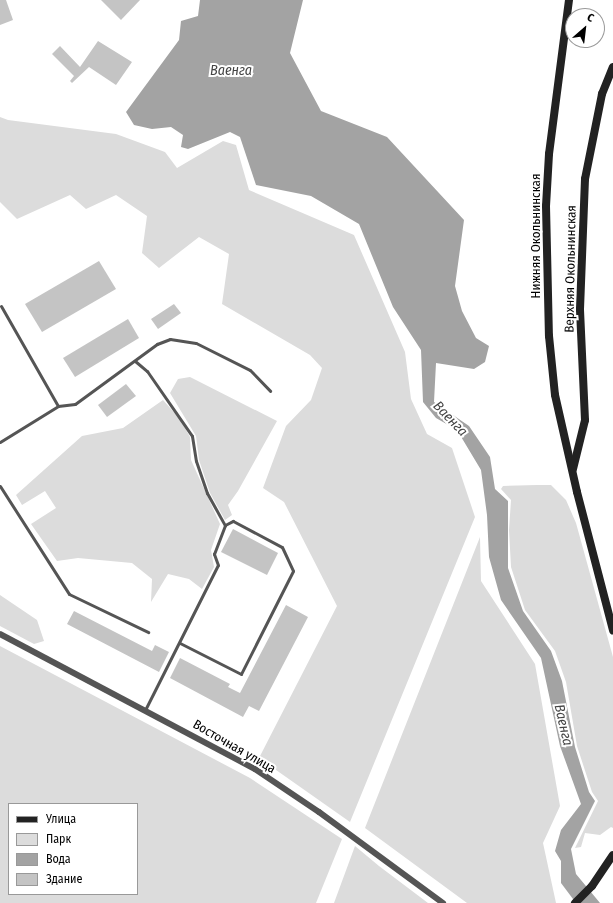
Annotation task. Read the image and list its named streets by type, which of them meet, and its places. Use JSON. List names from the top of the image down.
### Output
{
  "streets": {
    "main road": ["Нижняя Окольнинская", "Верхняя Окольнинская"],
    "street": ["Восточная улица"]
  },
  "crossings": [
    ["Нижняя Окольнинская", "Верхняя Окольнинская"]
  ],
  "water": ["Ваенга"],
  "legend": [
    "Улица",
    "Парк",
    "Вода",
    "Здание"
  ],
  "north": "top right"
}
